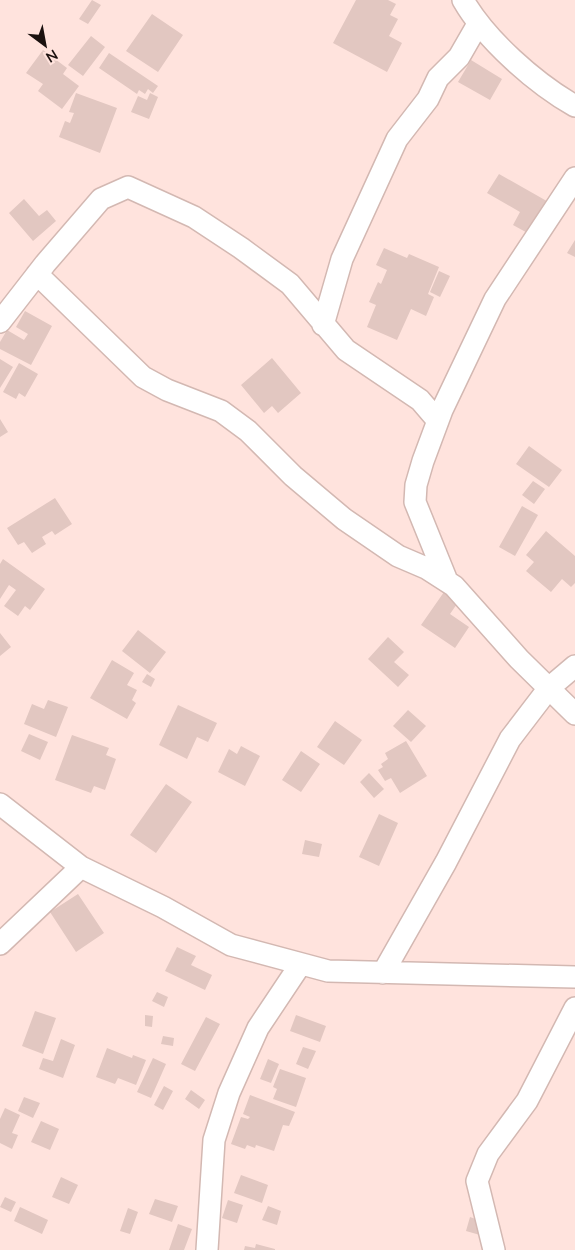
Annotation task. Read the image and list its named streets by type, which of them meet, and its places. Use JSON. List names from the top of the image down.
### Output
{
  "north": "bottom right"
}
